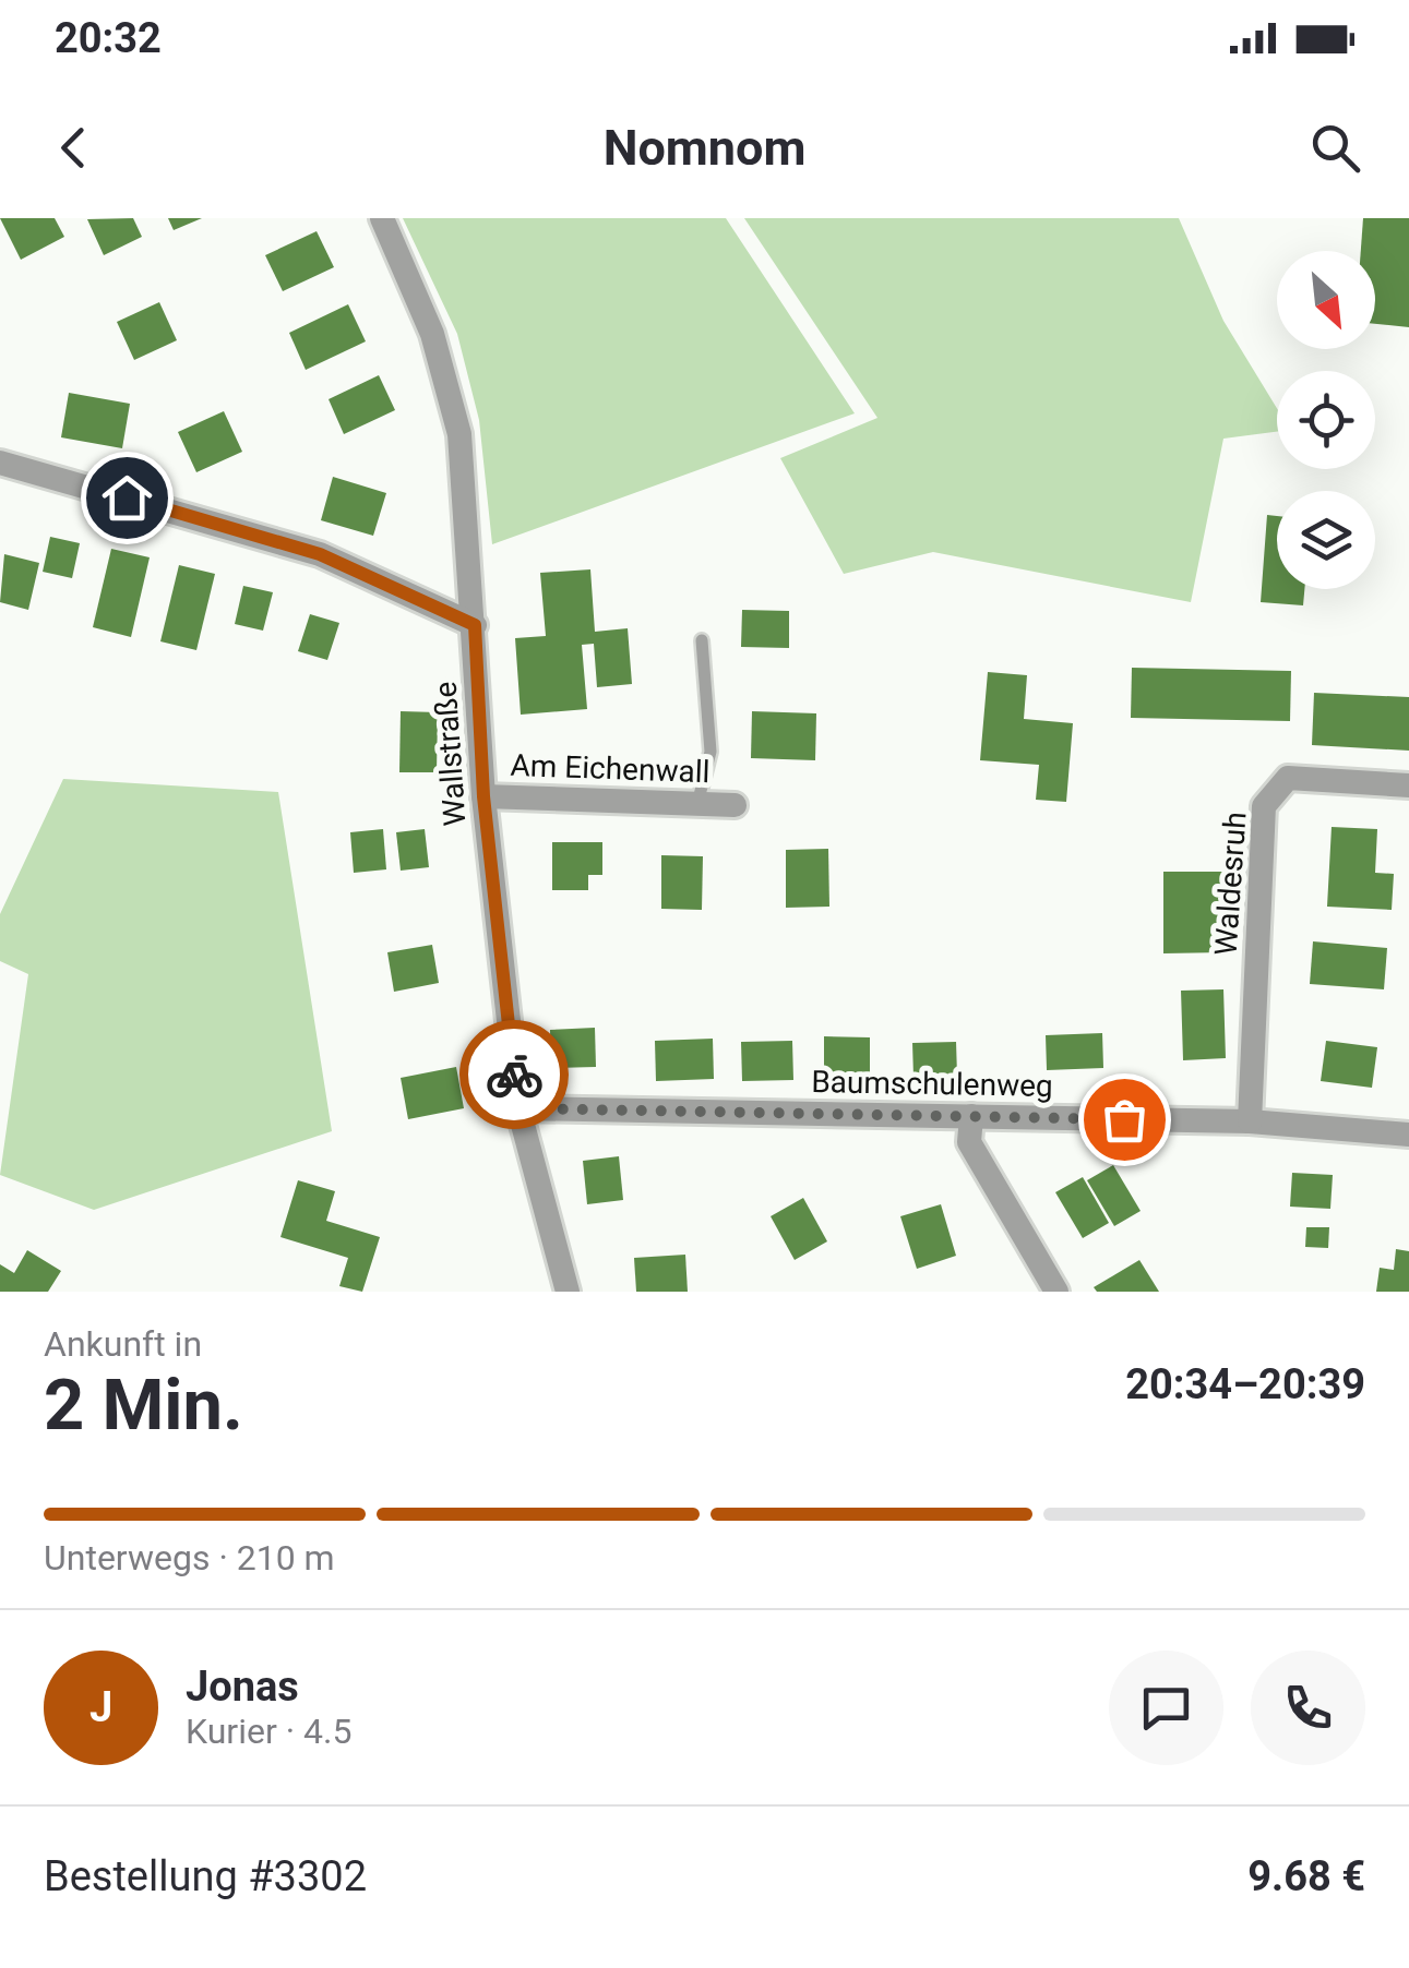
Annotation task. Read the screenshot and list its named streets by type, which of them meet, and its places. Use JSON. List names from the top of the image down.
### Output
{
  "streets": {
    "street": [
      "Wallstraße",
      "Am Eichenwall",
      "Waldesruh",
      "Baumschulenweg"
    ]
  },
  "crossings": [
    ["Wallstraße", "Am Eichenwall"],
    ["Wallstraße", "Baumschulenweg"],
    ["Waldesruh", "Baumschulenweg"]
  ],
  "north": "bottom right",
  "page": {
    "status": "20:32",
    "header": "Nomnom",
    "heading": ["2 Min.", "Ankunft in", "20:34–20:39"],
    "panel": [
      "Jonas",
      "Kurier · 4.5",
      "Bestellung #3302",
      "9.68 €"
    ],
    "bar": "Unterwegs · 210 m",
    "round": "J"
  }
}
